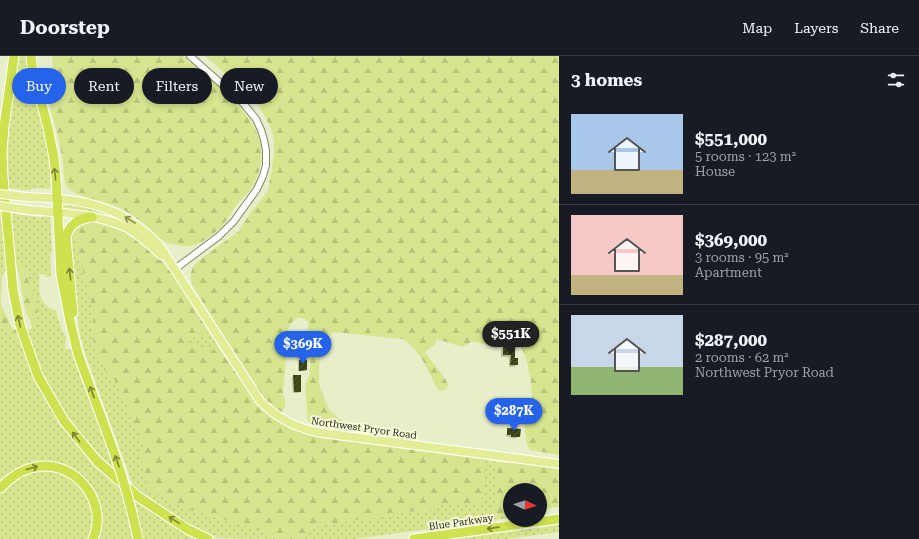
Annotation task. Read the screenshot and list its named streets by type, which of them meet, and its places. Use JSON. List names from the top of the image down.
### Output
{
  "streets": {
    "highway": ["Blue Parkway"],
    "main road": ["Northwest Pryor Road"]
  },
  "one_way": ["Blue Parkway"],
  "north": "right",
  "page": {
    "header": "Doorstep",
    "nav": ["Map", "Layers", "Share"],
    "heading": "3 homes",
    "chip": [
      "Buy",
      "Rent",
      "Filters",
      "New"
    ],
    "list": [
      {
        "name": "$551,000",
        "note": "5 rooms · 123 m² · House"
      },
      {
        "name": "$369,000",
        "note": "3 rooms · 95 m² · Apartment"
      },
      {
        "name": "$287,000",
        "note": "2 rooms · 62 m² · Northwest Pryor Road"
      }
    ],
    "price": ["$551K", "$369K", "$287K"]
  }
}
